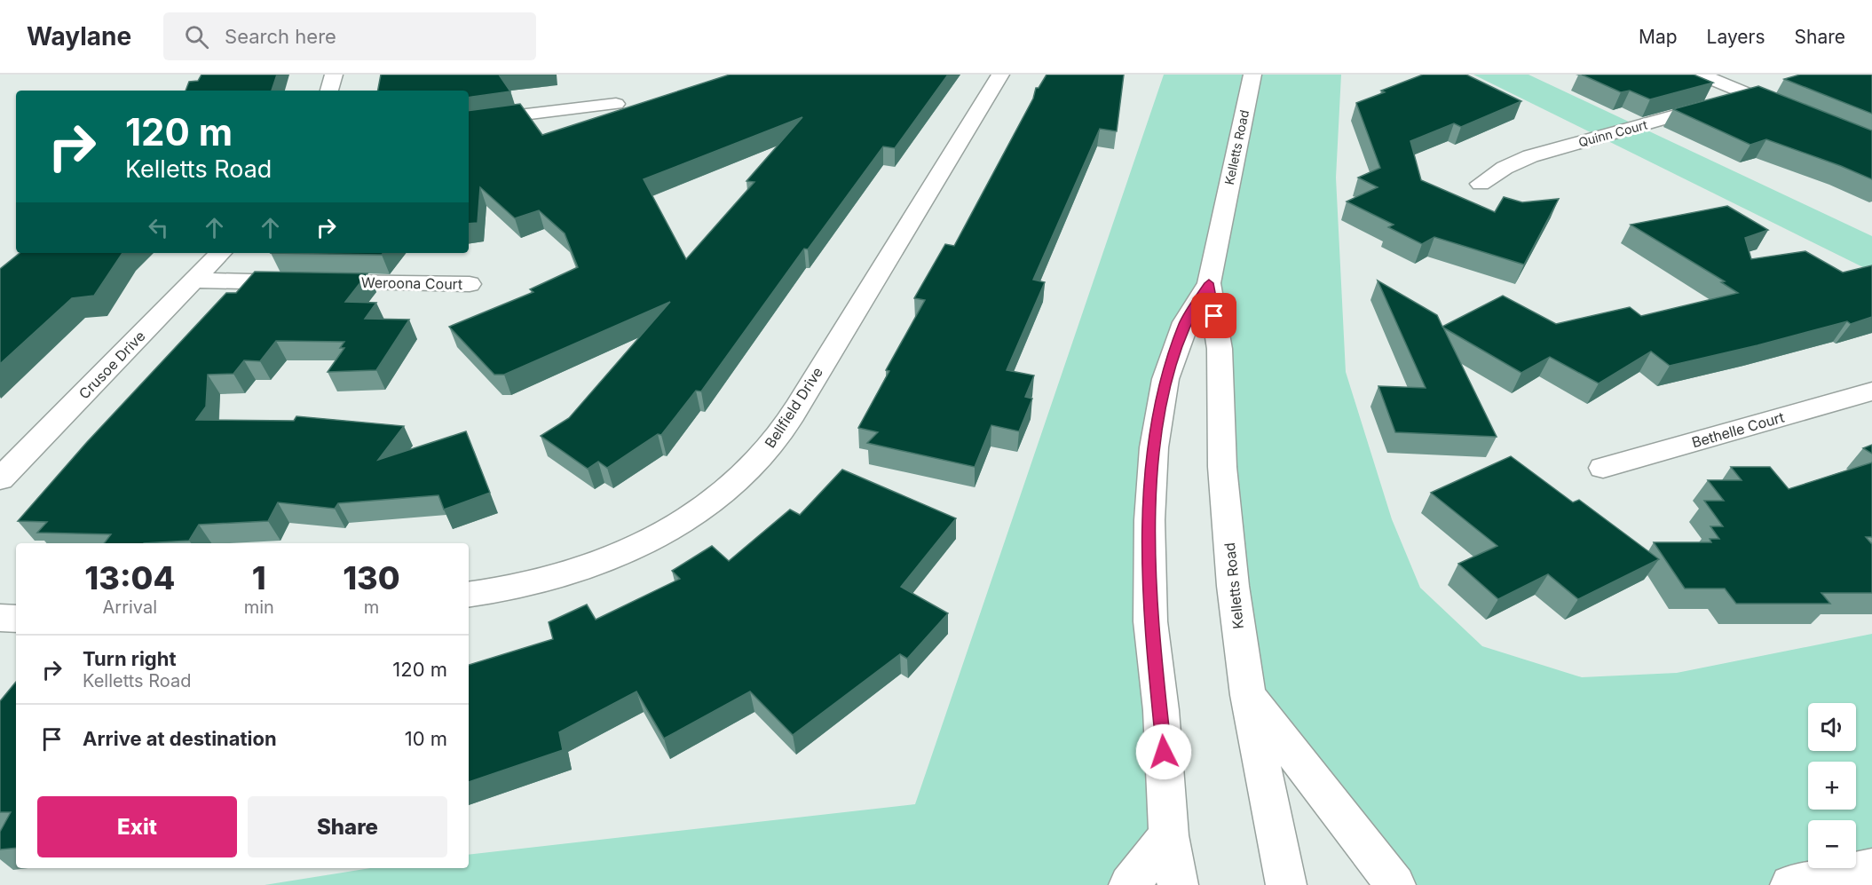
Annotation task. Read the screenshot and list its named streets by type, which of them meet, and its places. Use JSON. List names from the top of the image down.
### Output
{
  "streets": {
    "street": [
      "Quinn Court",
      "Kelletts Road",
      "Weroona Court",
      "Crusoe Drive",
      "Bellfield Drive",
      "Bethelle Court"
    ]
  },
  "crossings": [
    ["Weroona Court", "Crusoe Drive"]
  ],
  "page": {
    "header": "Waylane",
    "search": "Search here",
    "nav": ["Map", "Layers", "Share"],
    "turn": ["120 m", "Kelletts Road"],
    "eta": [
      "13:04",
      "Arrival",
      "1",
      "min",
      "130",
      "m"
    ],
    "list": [
      {
        "name": "Turn right",
        "note": "Kelletts Road",
        "value": "120 m"
      },
      {
        "name": "Arrive at destination",
        "value": "10 m"
      }
    ],
    "map_buttons": ["+", "−"],
    "buttons": ["Exit", "Share"]
  }
}
